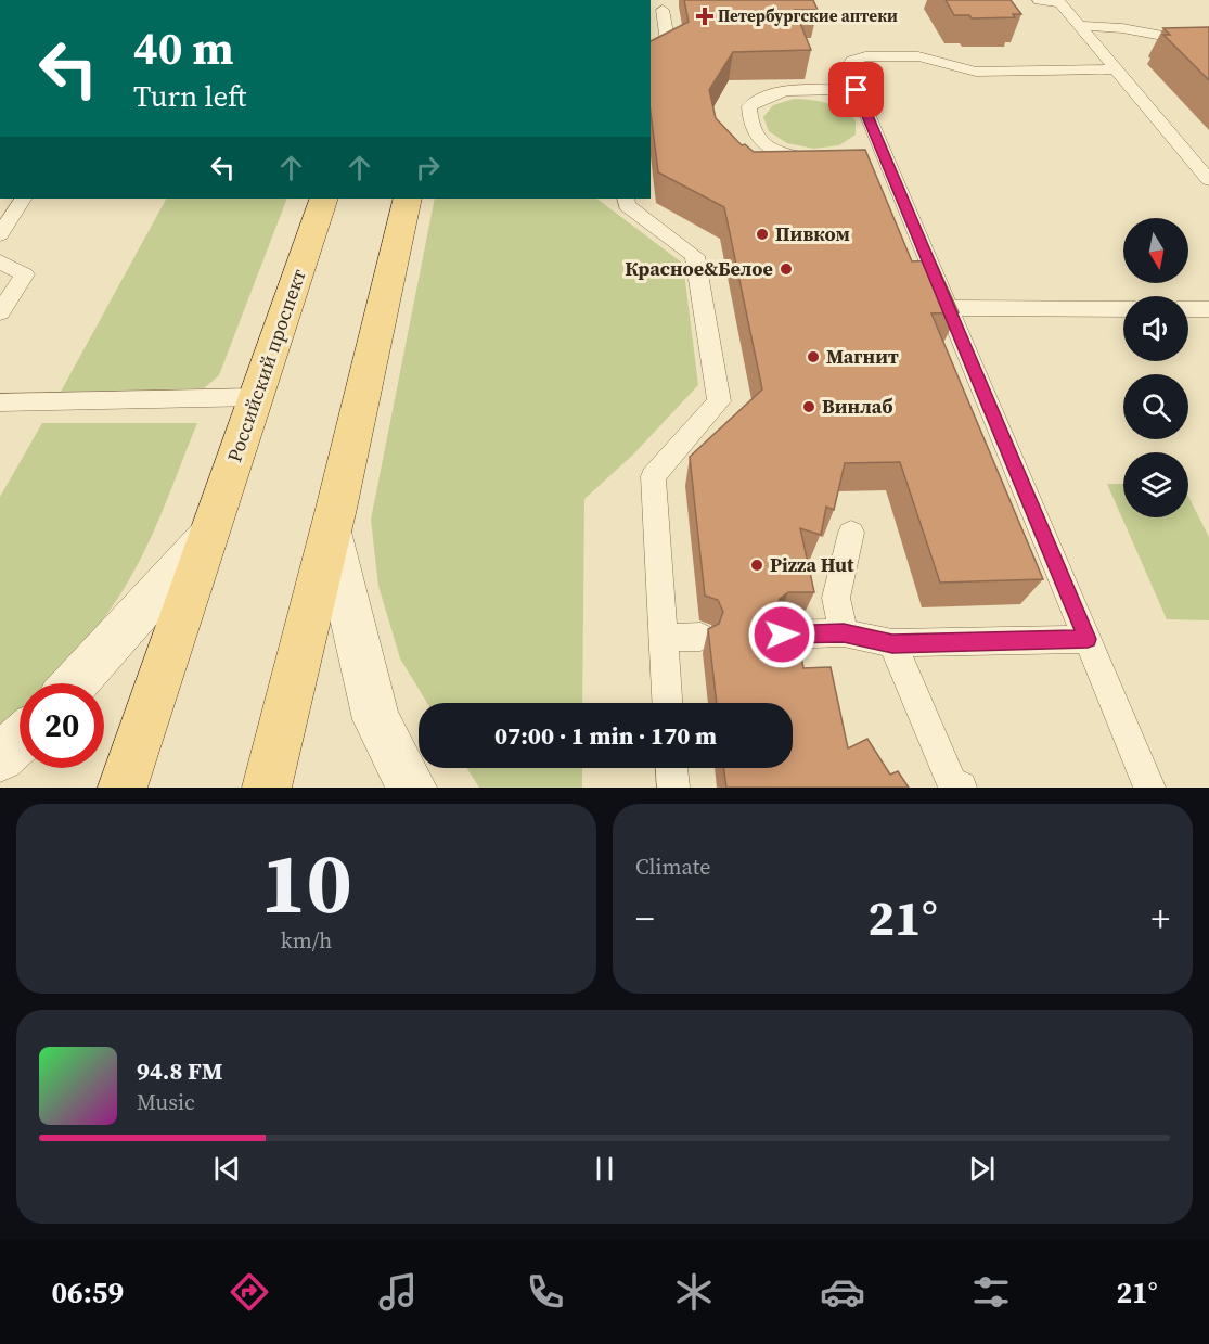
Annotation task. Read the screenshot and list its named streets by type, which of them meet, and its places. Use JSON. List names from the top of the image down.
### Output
{
  "streets": {
    "main road": ["Российский проспект"]
  },
  "places": {
    "health": ["Петербургские аптеки"],
    "other": [
      "Пивком",
      "Красное&Белое",
      "Магнит",
      "Винлаб",
      "Pizza Hut"
    ]
  },
  "north": "bottom",
  "page": {
    "turn": ["40 m", "Turn left"],
    "limit": "20",
    "trip": "07:00 · 1 min · 170 m",
    "tile": [
      ["10", "km/h"],
      "Climate"
    ],
    "heat": ["−", "21°", "+"],
    "song": ["94.8 FM", "Music"],
    "tabs": ["06:59", "21°"]
  }
}
